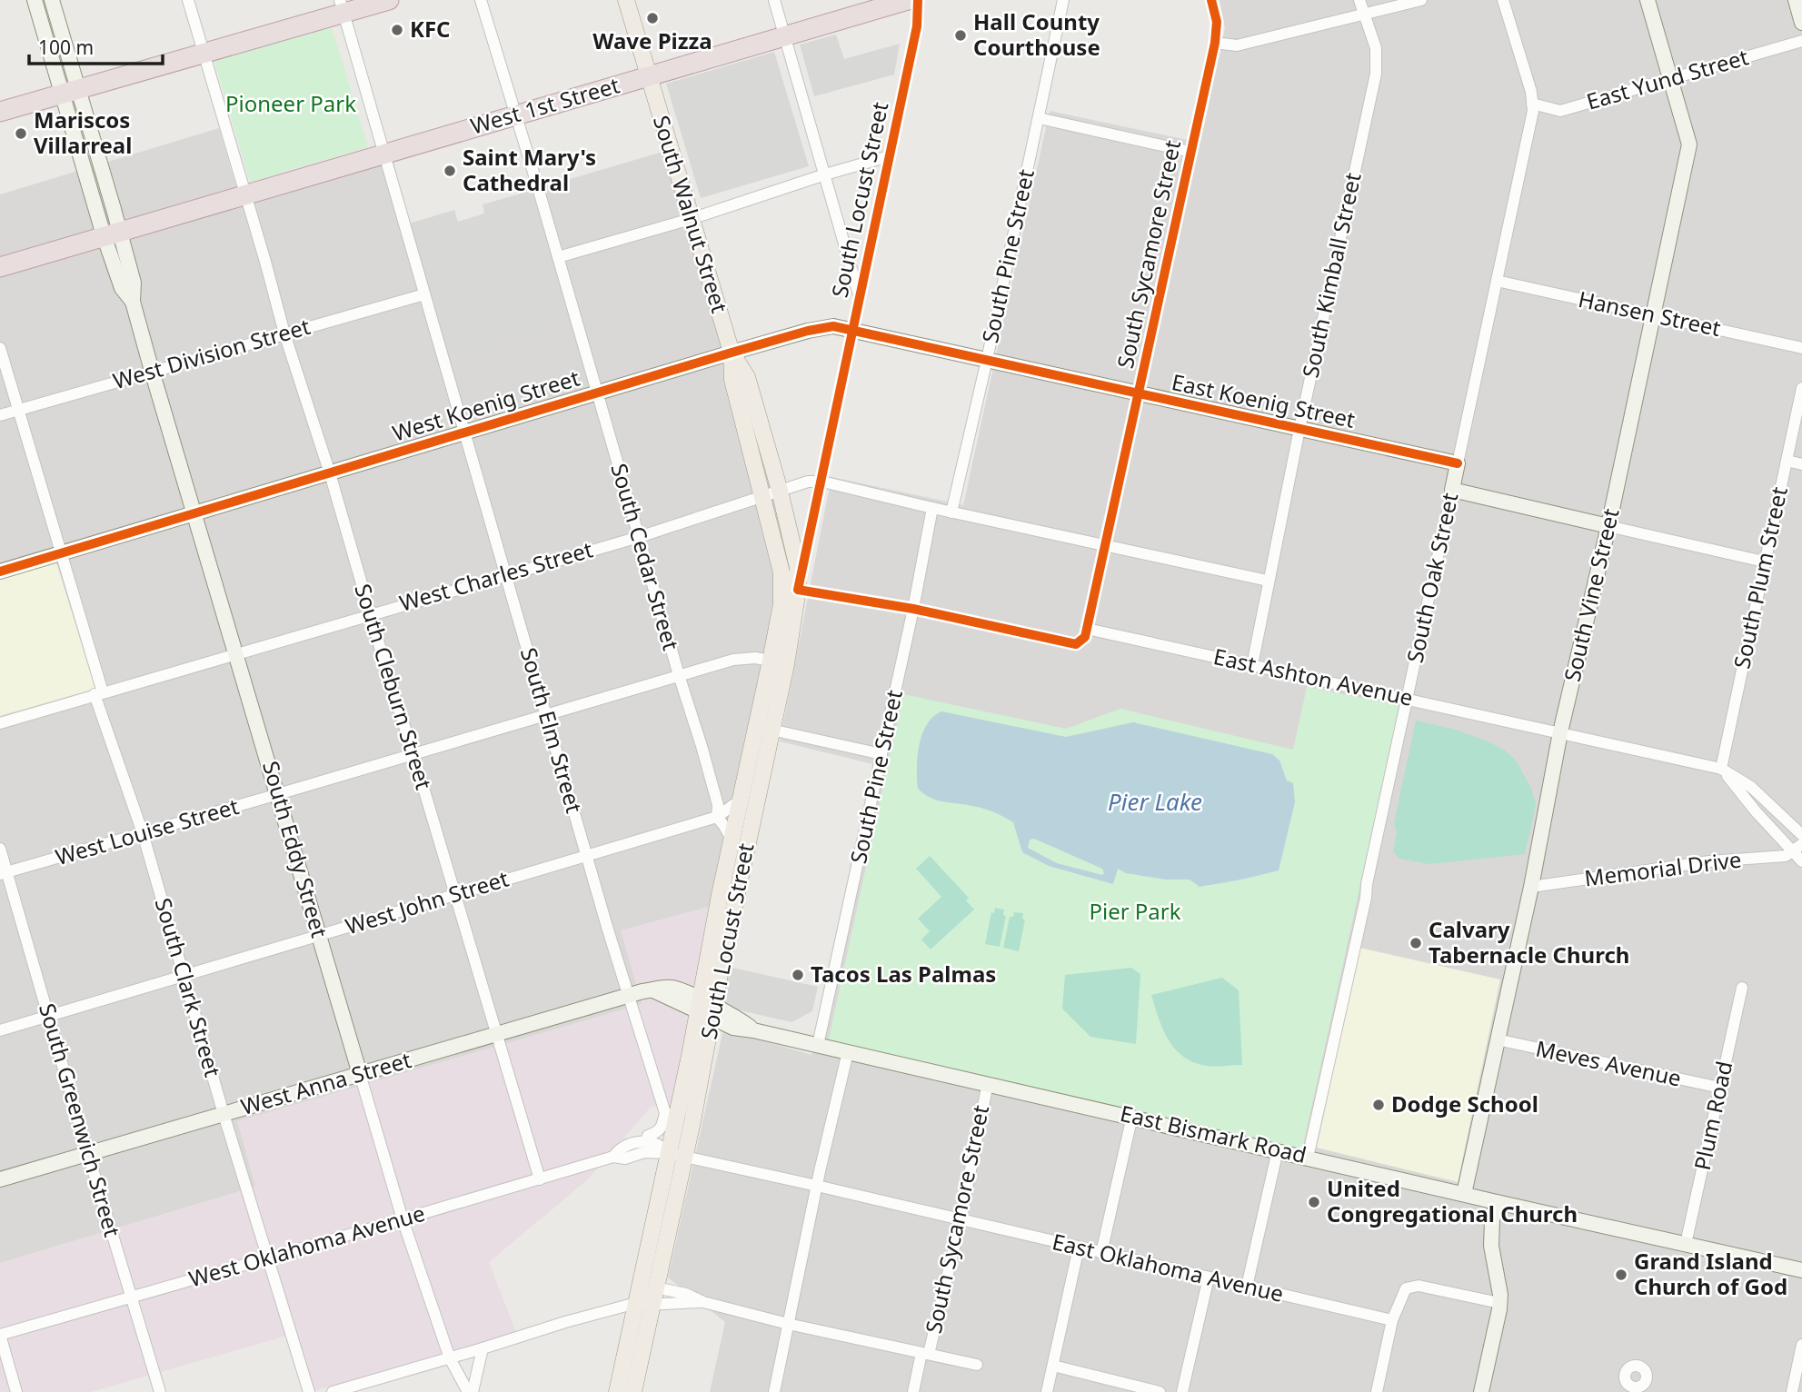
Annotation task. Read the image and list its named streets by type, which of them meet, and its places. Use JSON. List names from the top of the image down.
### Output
{
  "streets": {
    "highway": ["West 1st Street"],
    "main road": ["South Locust Street", "South Walnut Street"],
    "street": [
      "East Yund Street",
      "South Sycamore Street",
      "South Pine Street",
      "South Kimball Street",
      "Hansen Street",
      "West Division Street",
      "East Koenig Street",
      "West Koenig Street",
      "South Cedar Street",
      "West Charles Street",
      "South Oak Street",
      "South Plum Street",
      "South Vine Street",
      "East Ashton Avenue",
      "South Cleburn Street",
      "South Elm Street",
      "West Louise Street",
      "South Eddy Street",
      "Memorial Drive",
      "West John Street",
      "South Clark Street",
      "Meves Avenue",
      "West Anna Street",
      "Plum Road",
      "South Greenwich Street",
      "East Bismark Road",
      "West Oklahoma Avenue",
      "East Oklahoma Avenue"
    ]
  },
  "crossings": [
    ["East Yund Street", "South Oak Street"],
    ["East Yund Street", "South Vine Street"],
    ["West 1st Street", "South Walnut Street"],
    ["West 1st Street", "South Cleburn Street"],
    ["West 1st Street", "South Eddy Street"],
    ["South Locust Street", "South Walnut Street"],
    ["South Locust Street", "West Koenig Street"],
    ["South Locust Street", "South Cedar Street"],
    ["South Locust Street", "West Charles Street"],
    ["South Locust Street", "West Louise Street"],
    ["South Locust Street", "West John Street"],
    ["South Locust Street", "West Anna Street"],
    ["South Locust Street", "West Oklahoma Avenue"],
    ["South Walnut Street", "West Koenig Street"],
    ["South Walnut Street", "West Charles Street"],
    ["South Sycamore Street", "East Koenig Street"],
    ["South Sycamore Street", "East Ashton Avenue"],
    ["South Sycamore Street", "East Bismark Road"],
    ["South Sycamore Street", "East Oklahoma Avenue"],
    ["South Pine Street", "East Koenig Street"],
    ["South Pine Street", "West Koenig Street"],
    ["South Pine Street", "East Bismark Road"],
    ["South Kimball Street", "East Koenig Street"],
    ["South Kimball Street", "East Ashton Avenue"],
    ["Hansen Street", "South Oak Street"],
    ["Hansen Street", "South Vine Street"],
    ["West Division Street", "South Cleburn Street"],
    ["West Division Street", "South Elm Street"],
    ["West Division Street", "South Eddy Street"],
    ["West Division Street", "South Clark Street"],
    ["East Koenig Street", "West Koenig Street"],
    ["East Koenig Street", "South Oak Street"],
    ["West Koenig Street", "South Cedar Street"],
    ["West Koenig Street", "South Cleburn Street"],
    ["West Koenig Street", "South Elm Street"],
    ["West Koenig Street", "South Eddy Street"],
    ["West Koenig Street", "South Clark Street"],
    ["South Cedar Street", "West Charles Street"],
    ["South Cedar Street", "West Louise Street"],
    ["South Cedar Street", "West John Street"],
    ["West Charles Street", "South Cleburn Street"],
    ["West Charles Street", "South Elm Street"],
    ["West Charles Street", "South Eddy Street"],
    ["West Charles Street", "South Clark Street"],
    ["South Oak Street", "East Ashton Avenue"],
    ["South Oak Street", "East Bismark Road"],
    ["South Plum Street", "East Ashton Avenue"],
    ["South Vine Street", "East Ashton Avenue"],
    ["South Vine Street", "Memorial Drive"],
    ["South Vine Street", "Meves Avenue"],
    ["South Vine Street", "East Bismark Road"],
    ["South Cleburn Street", "West Louise Street"],
    ["South Cleburn Street", "West John Street"],
    ["South Cleburn Street", "West Anna Street"],
    ["South Cleburn Street", "West Oklahoma Avenue"],
    ["South Elm Street", "West Louise Street"],
    ["South Elm Street", "West John Street"],
    ["South Elm Street", "West Anna Street"],
    ["South Elm Street", "West Oklahoma Avenue"],
    ["West Louise Street", "South Eddy Street"],
    ["West Louise Street", "South Clark Street"],
    ["West Louise Street", "South Greenwich Street"],
    ["South Eddy Street", "West John Street"],
    ["South Eddy Street", "West Anna Street"],
    ["South Eddy Street", "West Oklahoma Avenue"],
    ["West John Street", "South Clark Street"],
    ["West John Street", "South Greenwich Street"],
    ["South Clark Street", "West Anna Street"],
    ["South Clark Street", "West Oklahoma Avenue"],
    ["Meves Avenue", "Plum Road"],
    ["West Anna Street", "South Greenwich Street"],
    ["West Anna Street", "East Bismark Road"],
    ["Plum Road", "East Bismark Road"],
    ["South Greenwich Street", "West Oklahoma Avenue"],
    ["West Oklahoma Avenue", "East Oklahoma Avenue"]
  ],
  "water": ["Pier Lake"],
  "parks": ["Pioneer Park", "Pier Park"],
  "places": [
    "Wave Pizza",
    "KFC",
    "Hall County Courthouse",
    "Mariscos Villarreal",
    "Saint Mary's Cathedral",
    "Calvary Tabernacle Church",
    "Tacos Las Palmas",
    "Dodge School",
    "United Congregational Church",
    "Grand Island Church of God"
  ],
  "scale_bar": "100 m"
}
